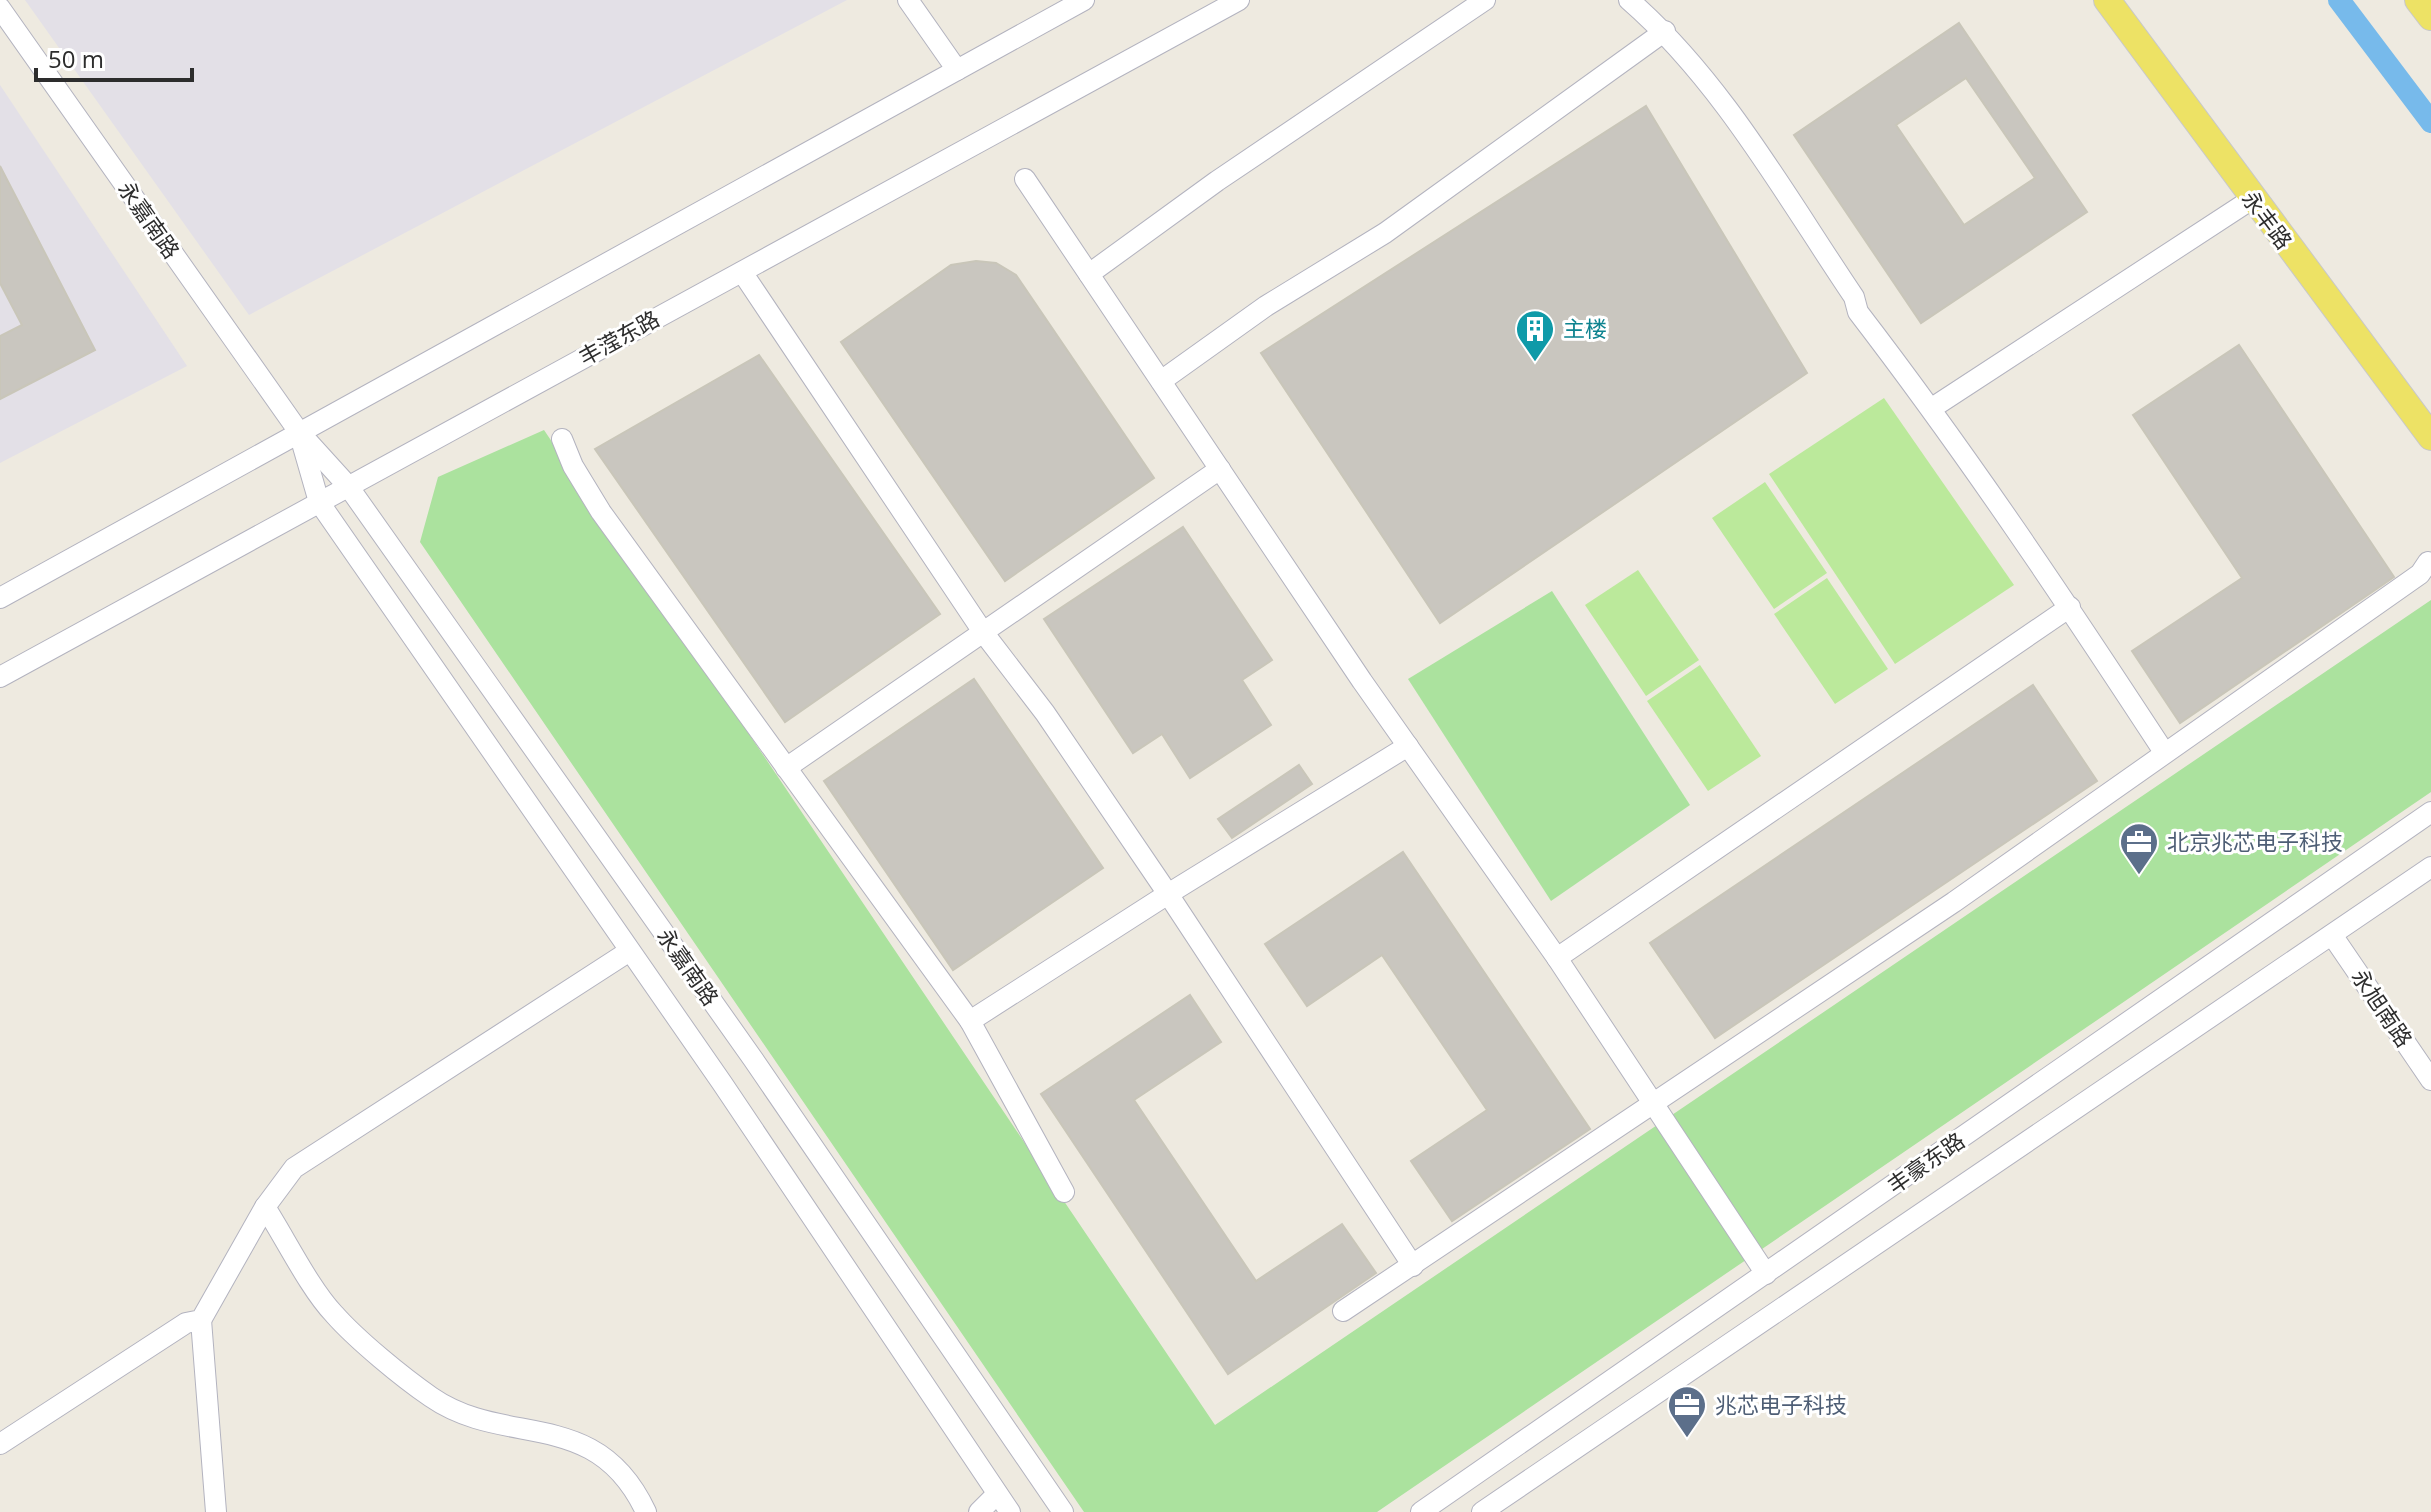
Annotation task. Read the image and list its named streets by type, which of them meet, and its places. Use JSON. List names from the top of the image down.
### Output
{
  "streets": {
    "main road": ["永丰路"],
    "street": [
      "永嘉南路",
      "丰滢东路",
      "永旭南路",
      "丰豪东路"
    ]
  },
  "crossings": [
    ["永嘉南路", "丰滢东路"],
    ["永旭南路", "丰豪东路"]
  ],
  "places": {
    "building": ["主楼"],
    "office": ["北京兆芯电子科技", "兆芯电子科技"]
  },
  "scale_bar": "50 m"
}
